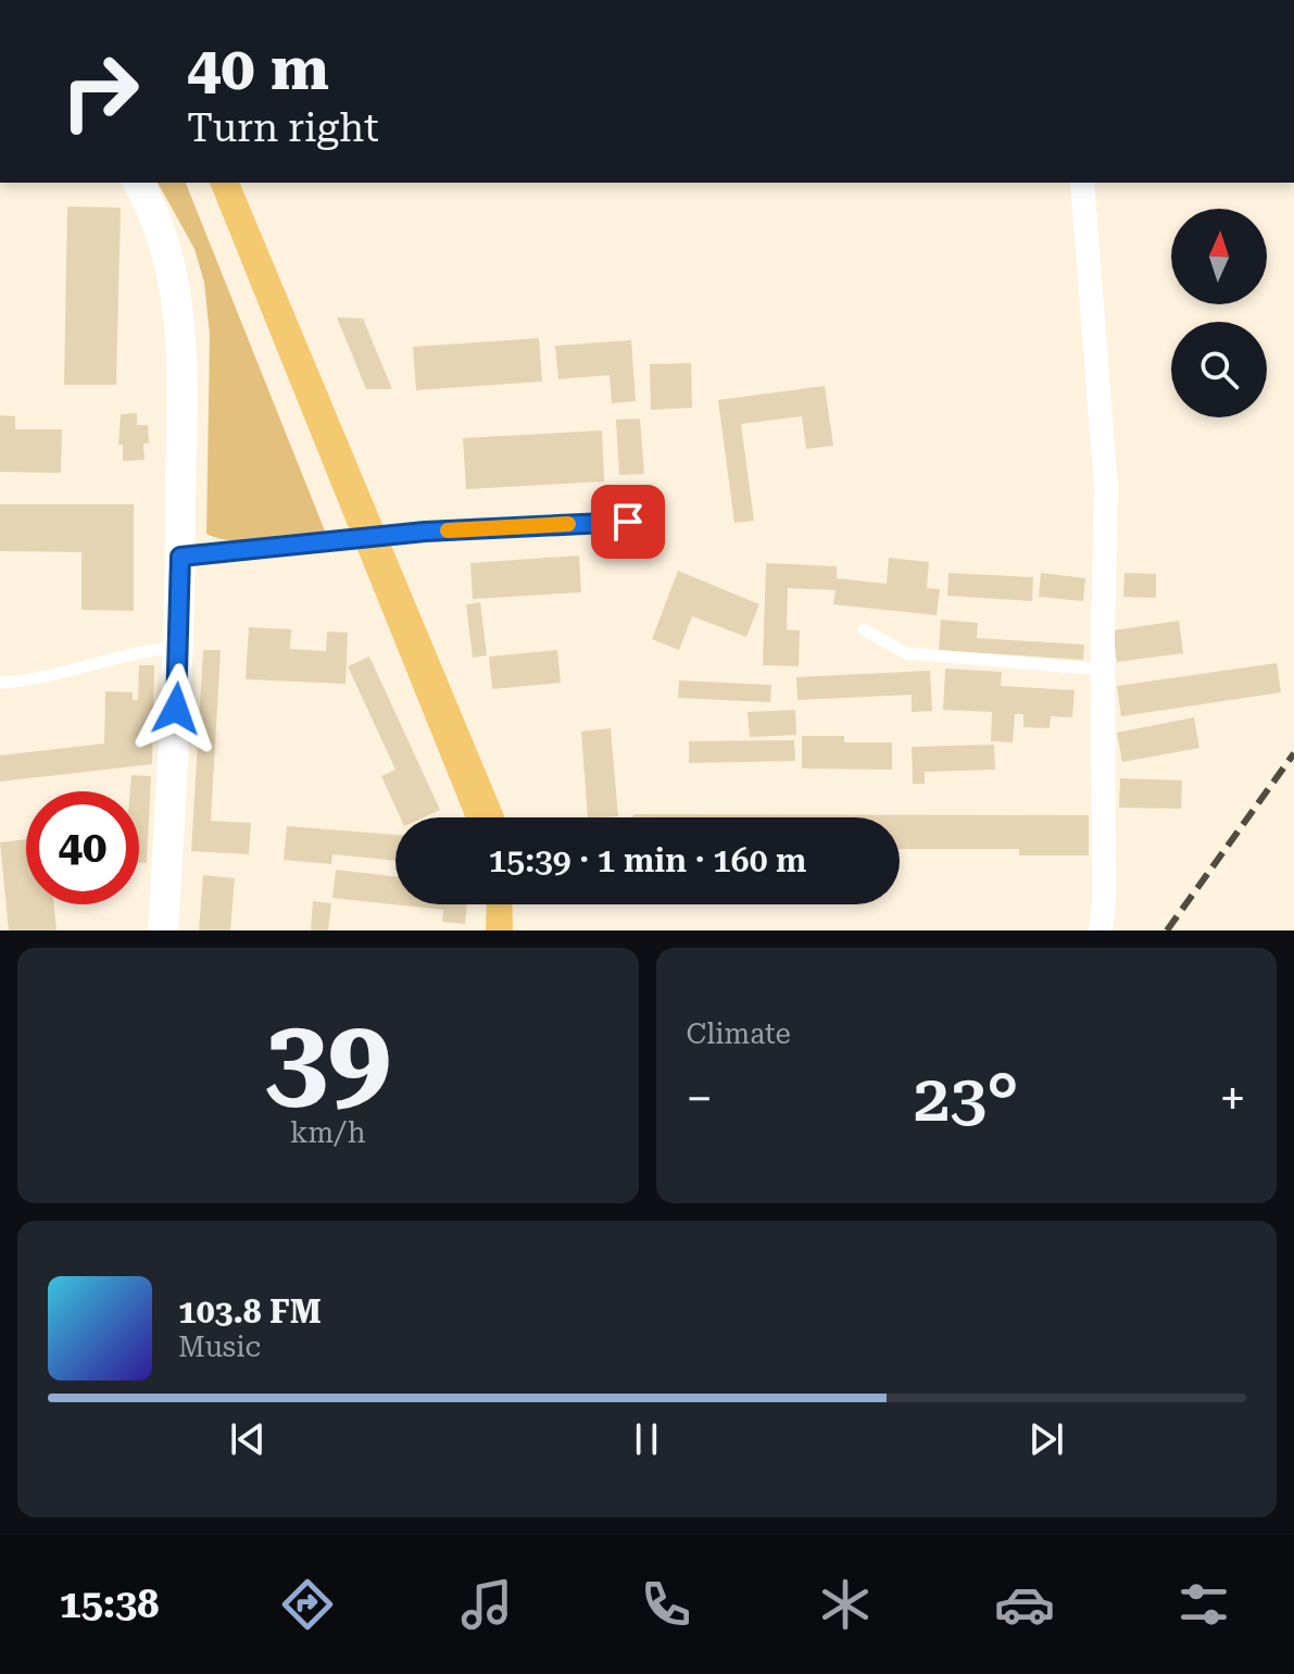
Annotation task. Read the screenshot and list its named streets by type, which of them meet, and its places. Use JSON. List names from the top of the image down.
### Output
{
  "north": "top",
  "page": {
    "turn": ["40 m", "Turn right"],
    "limit": "40",
    "trip": "15:39 · 1 min · 160 m",
    "tile": [
      ["39", "km/h"],
      "Climate"
    ],
    "heat": ["−", "23°", "+"],
    "song": ["103.8 FM", "Music"],
    "tabs": "15:38"
  }
}
